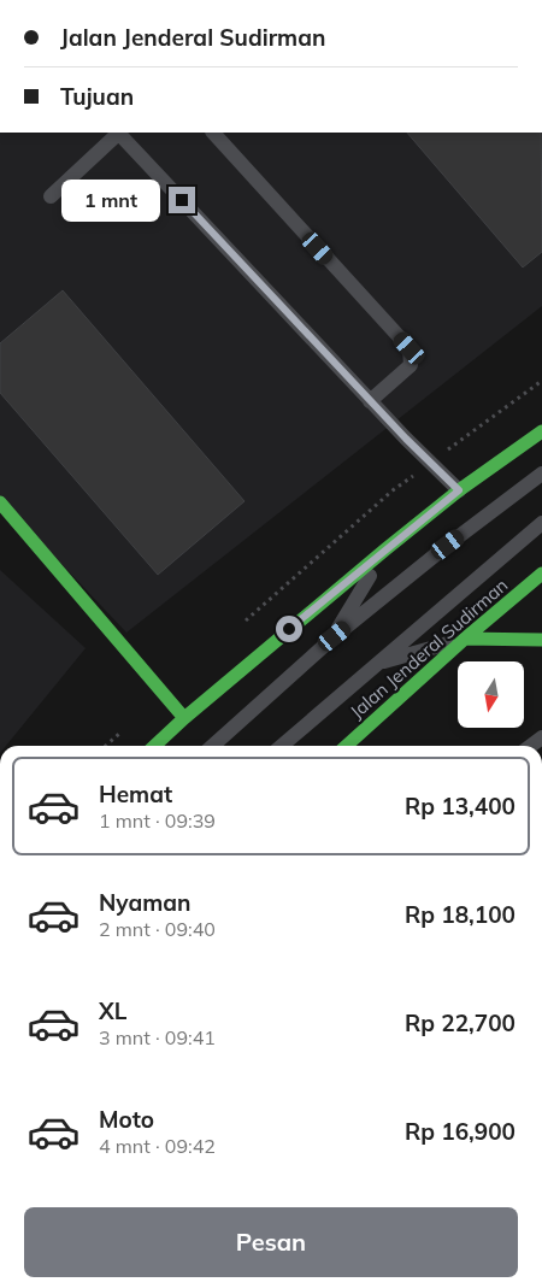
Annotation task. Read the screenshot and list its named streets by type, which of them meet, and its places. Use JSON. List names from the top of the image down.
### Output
{
  "streets": {
    "main road": ["Jalan Jenderal Sudirman"]
  },
  "north": "bottom",
  "page": {
    "banner": ["Jalan Jenderal Sudirman", "Tujuan"],
    "bubble": "1 mnt",
    "list": [
      {
        "name": "Hemat",
        "note": "1 mnt · 09:39",
        "value": "Rp 13,400"
      },
      {
        "name": "Nyaman",
        "note": "2 mnt · 09:40",
        "value": "Rp 18,100"
      },
      {
        "name": "XL",
        "note": "3 mnt · 09:41",
        "value": "Rp 22,700"
      },
      {
        "name": "Moto",
        "note": "4 mnt · 09:42",
        "value": "Rp 16,900"
      }
    ],
    "buttons": "Pesan"
  }
}
